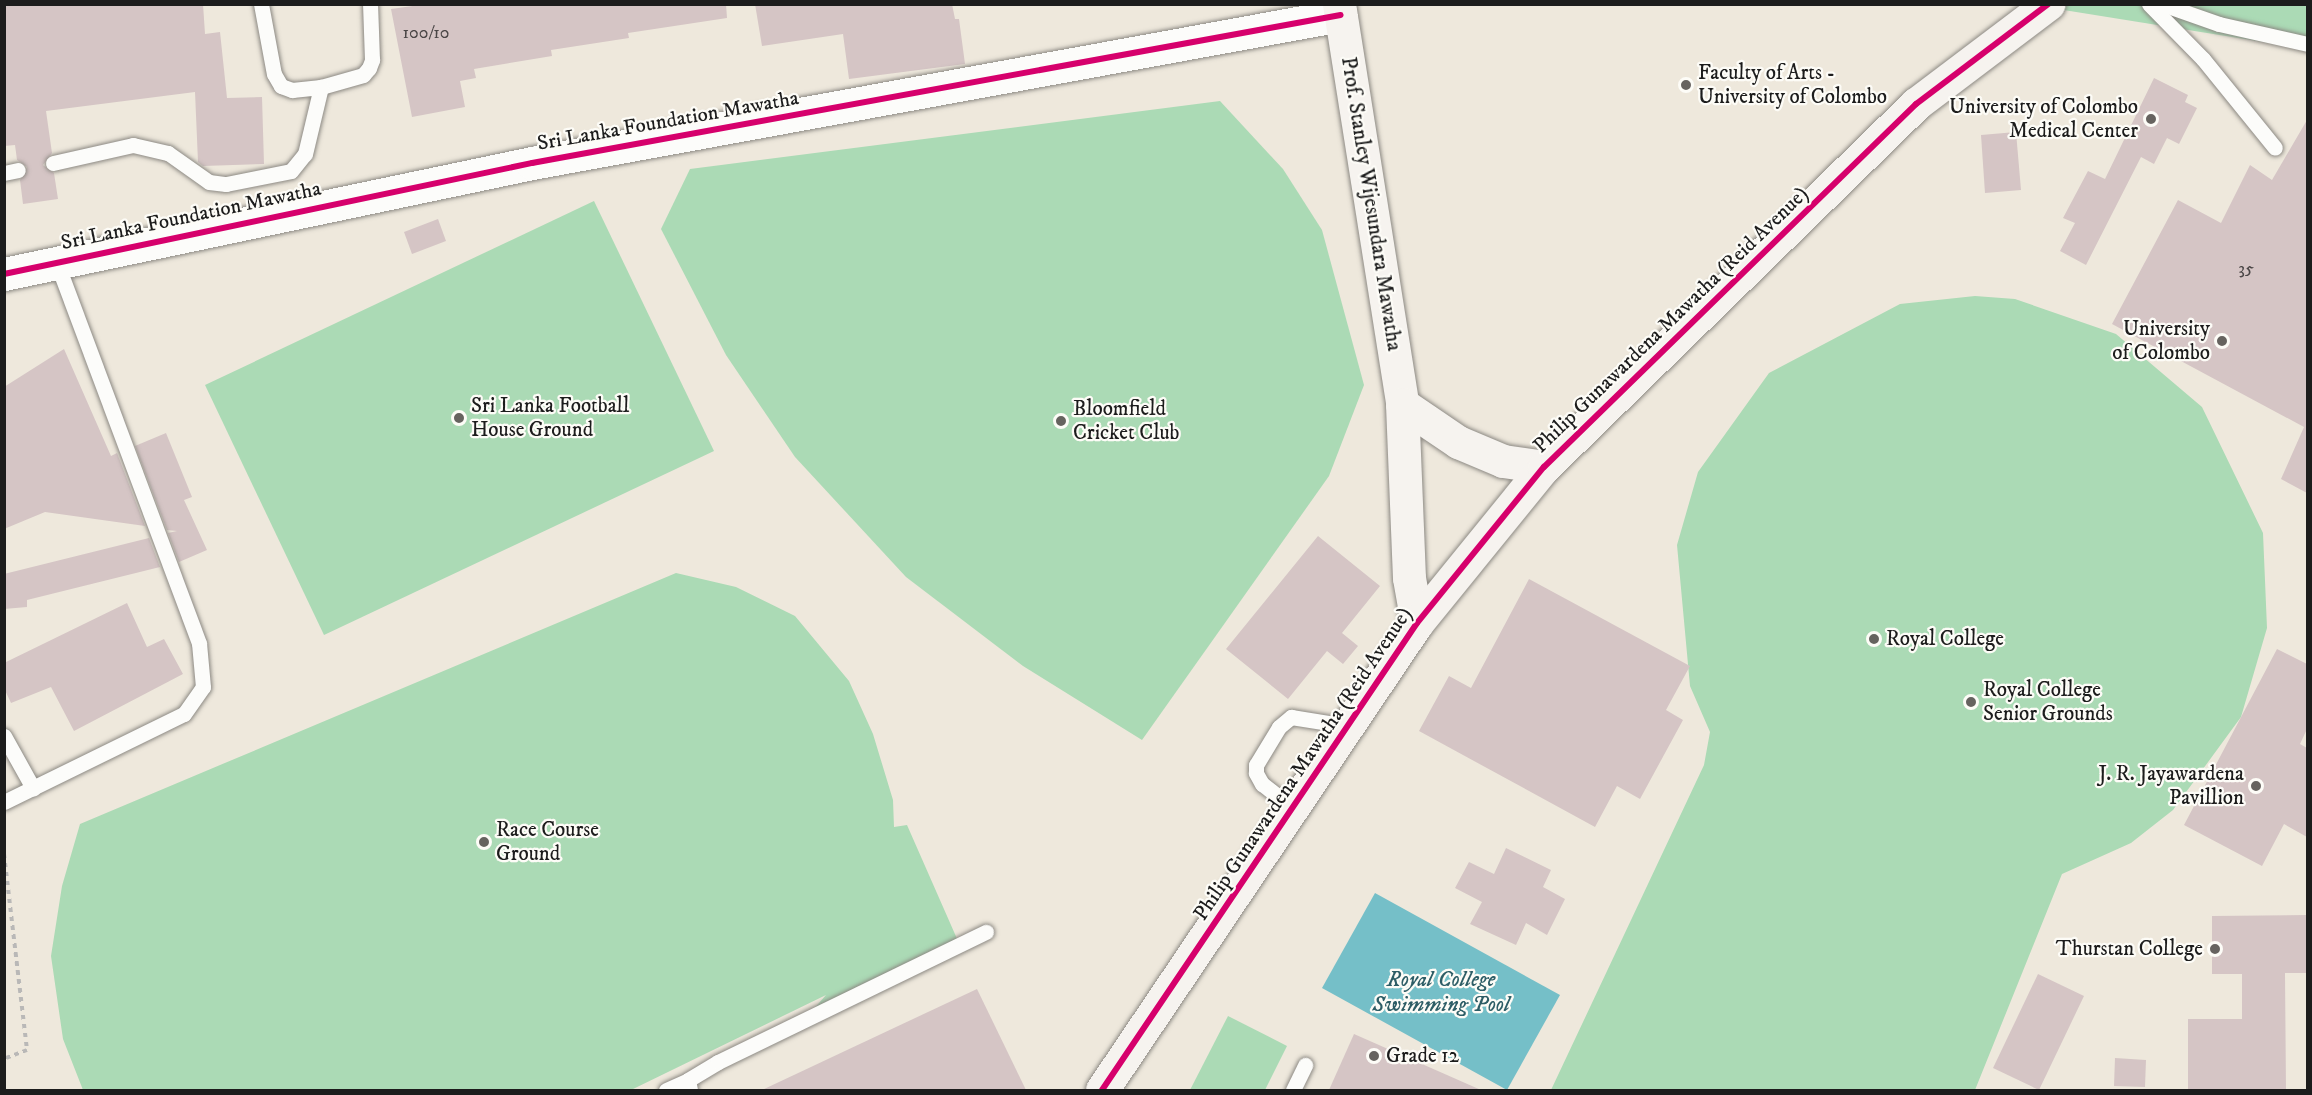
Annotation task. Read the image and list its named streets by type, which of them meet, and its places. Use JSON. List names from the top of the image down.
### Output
{
  "streets": {
    "main road": ["Prof. Stanley Wijesundara Mawatha", "Philip Gunawardena Mawatha (Reid Avenue)"],
    "street": ["Sri Lanka Foundation Mawatha"]
  },
  "crossings": [
    ["Sri Lanka Foundation Mawatha", "Prof. Stanley Wijesundara Mawatha"],
    ["Prof. Stanley Wijesundara Mawatha", "Philip Gunawardena Mawatha (Reid Avenue)"]
  ],
  "water": ["Royal College Swimming Pool"],
  "places": [
    "Faculty of Arts - University of Colombo",
    "University of Colombo Medical Center",
    "University of Colombo",
    "Sri Lanka Football House Ground",
    "Bloomfield Cricket Club",
    "Royal College",
    "Royal College Senior Grounds",
    "J. R. Jayawardena Pavillion",
    "Race Course Ground",
    "Thurstan College",
    "Grade 12"
  ],
  "house_numbers": ["100/10", "35"]
}
